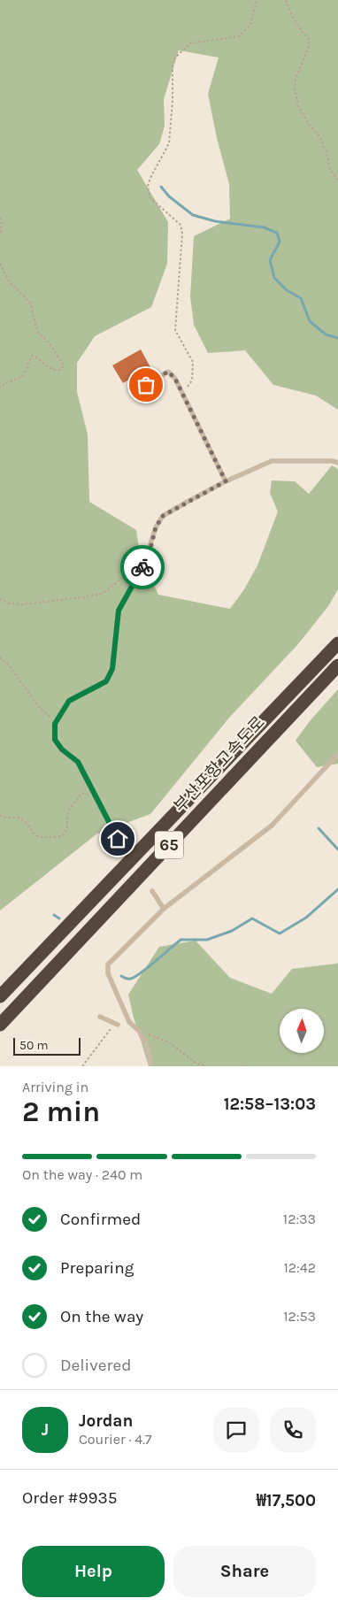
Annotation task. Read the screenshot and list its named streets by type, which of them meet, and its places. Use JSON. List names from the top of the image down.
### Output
{
  "streets": {
    "highway": ["부산포항고속도로", "65"]
  },
  "scale_bar": "50 m",
  "north": "top",
  "page": {
    "scale": "50 m",
    "heading": ["2 min", "Arriving in", "12:58–13:03"],
    "panel": [
      "Jordan",
      "Courier · 4.7",
      "Order #9935",
      "₩17,500"
    ],
    "bar": "On the way · 240 m",
    "list": [
      ["Confirmed", "12:33"],
      ["Preparing", "12:42"],
      ["On the way", "12:53"],
      "Delivered"
    ],
    "round": "J",
    "buttons": ["Help", "Share"]
  }
}
